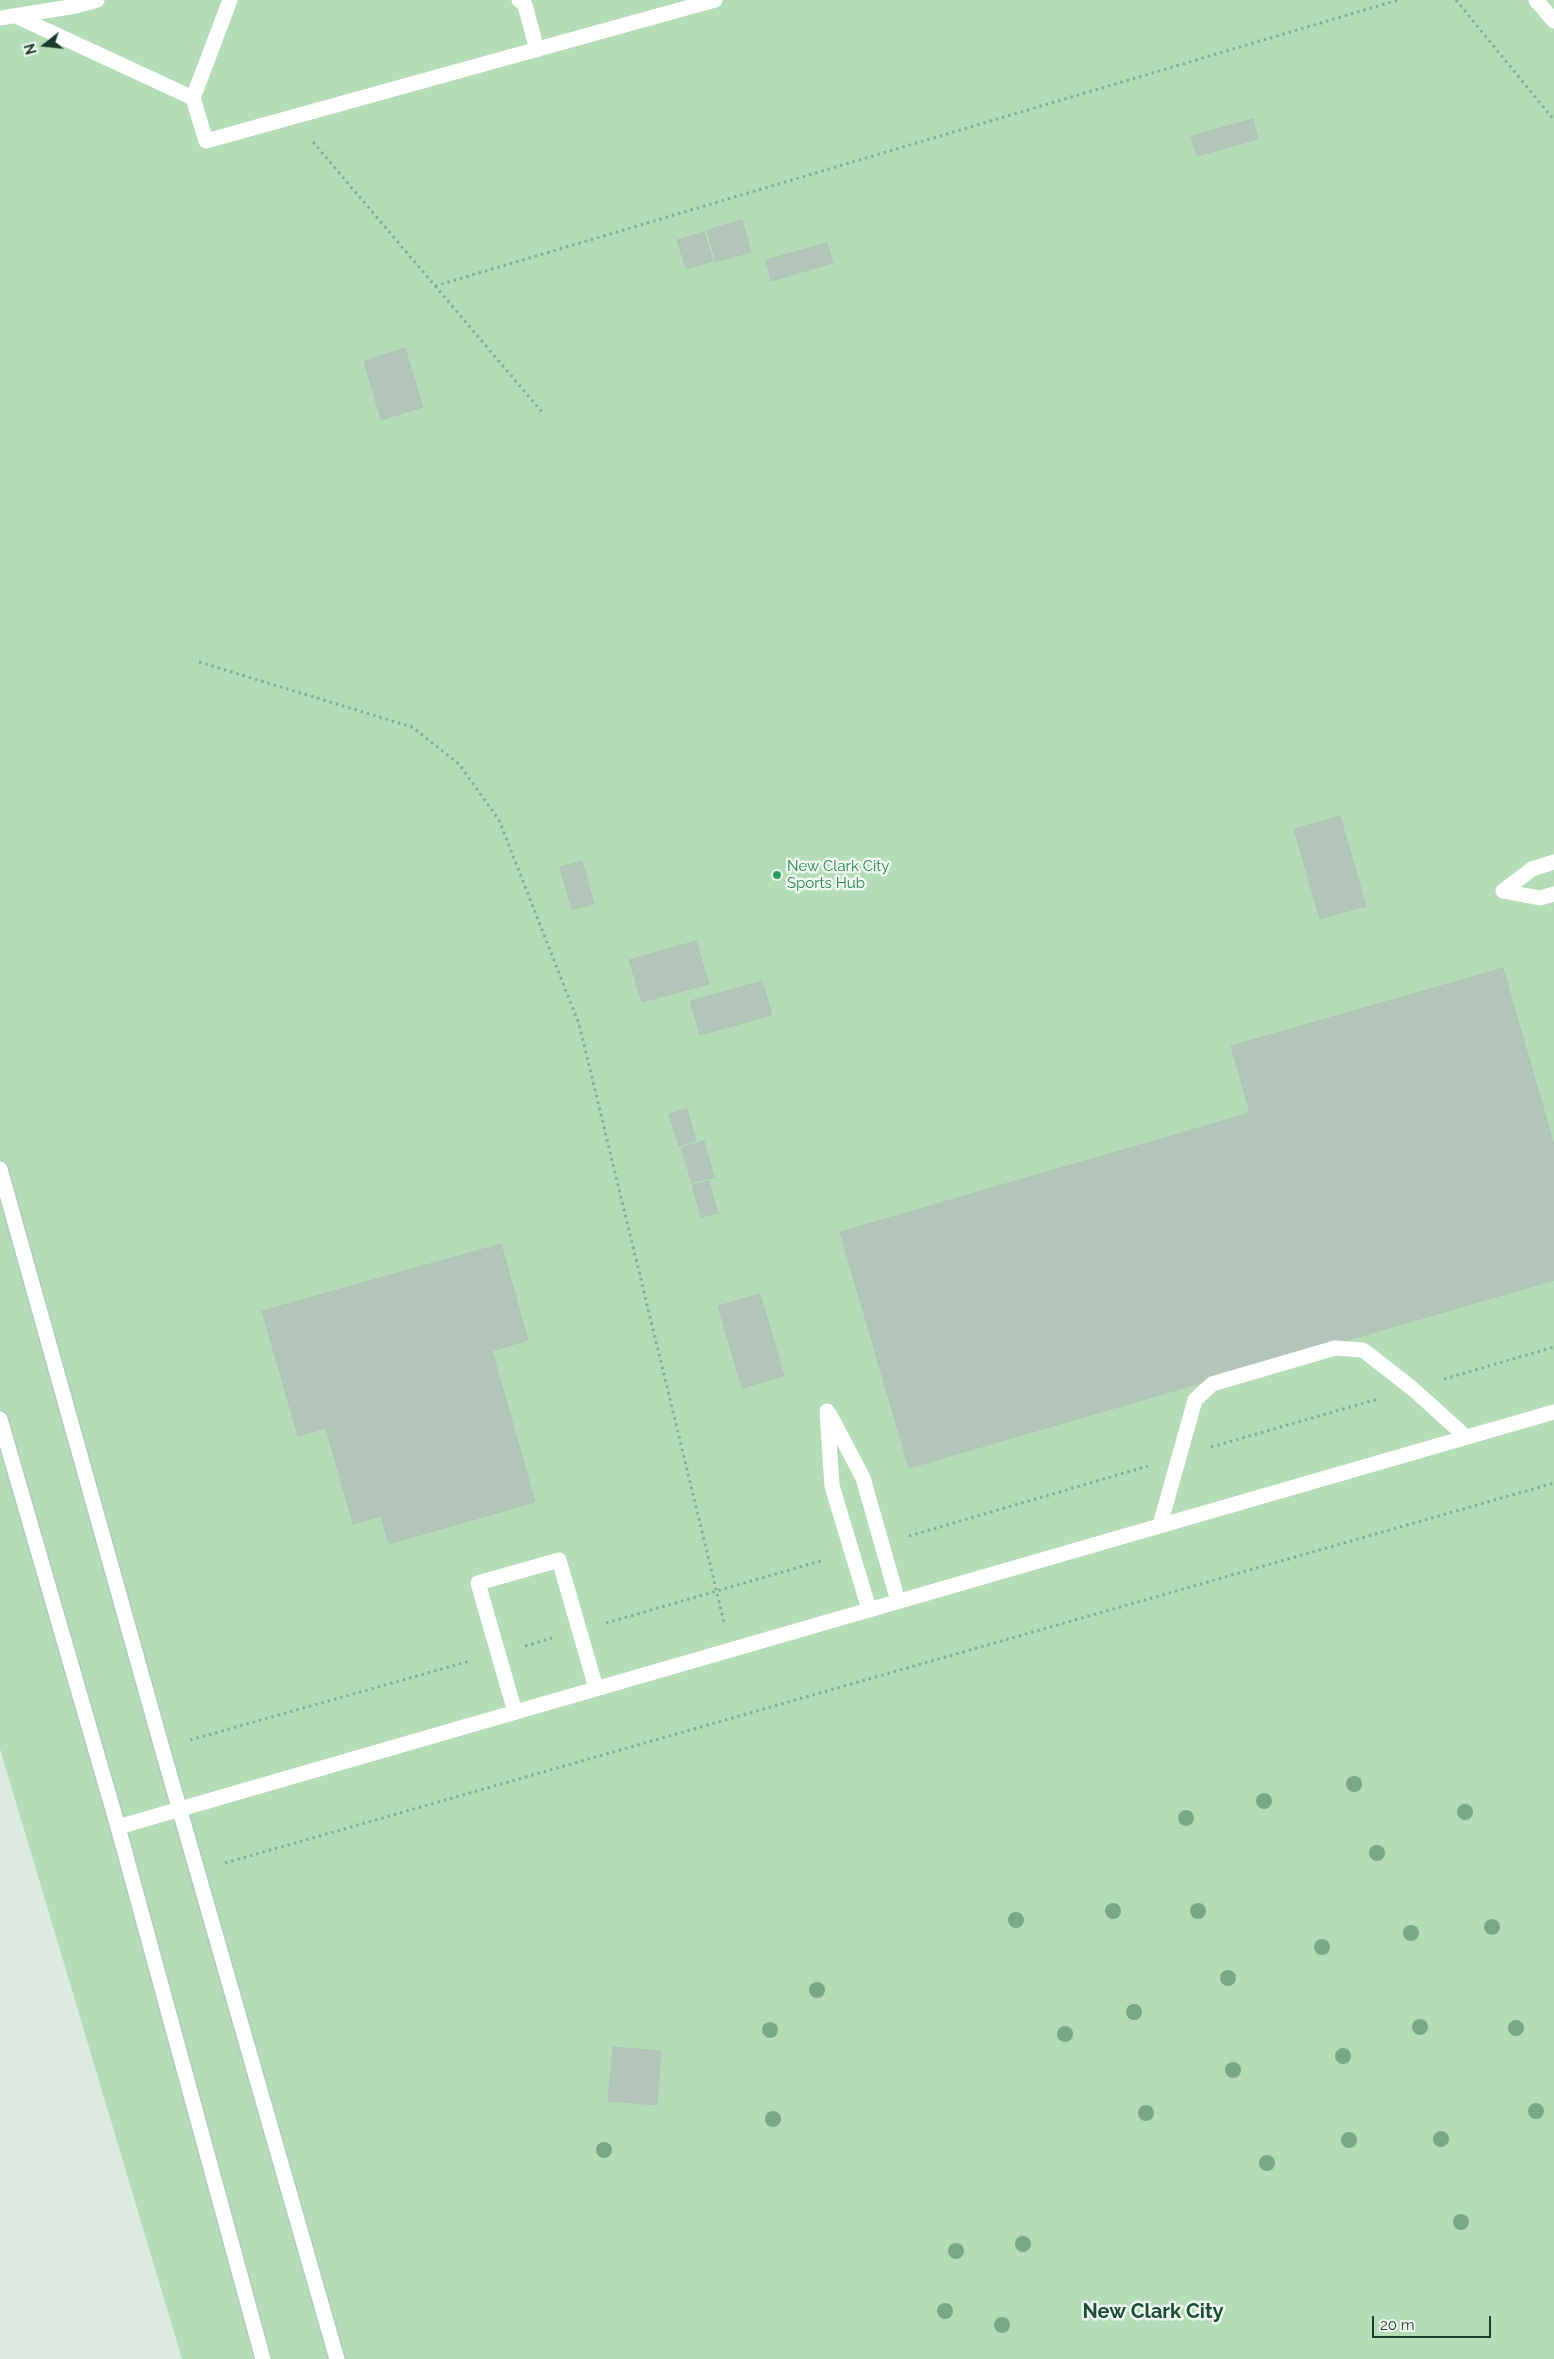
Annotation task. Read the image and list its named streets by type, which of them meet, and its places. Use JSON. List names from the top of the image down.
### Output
{
  "districts": ["New Clark City"],
  "places": ["New Clark City Sports Hub"],
  "scale_bar": "20 m",
  "north": "left"
}
